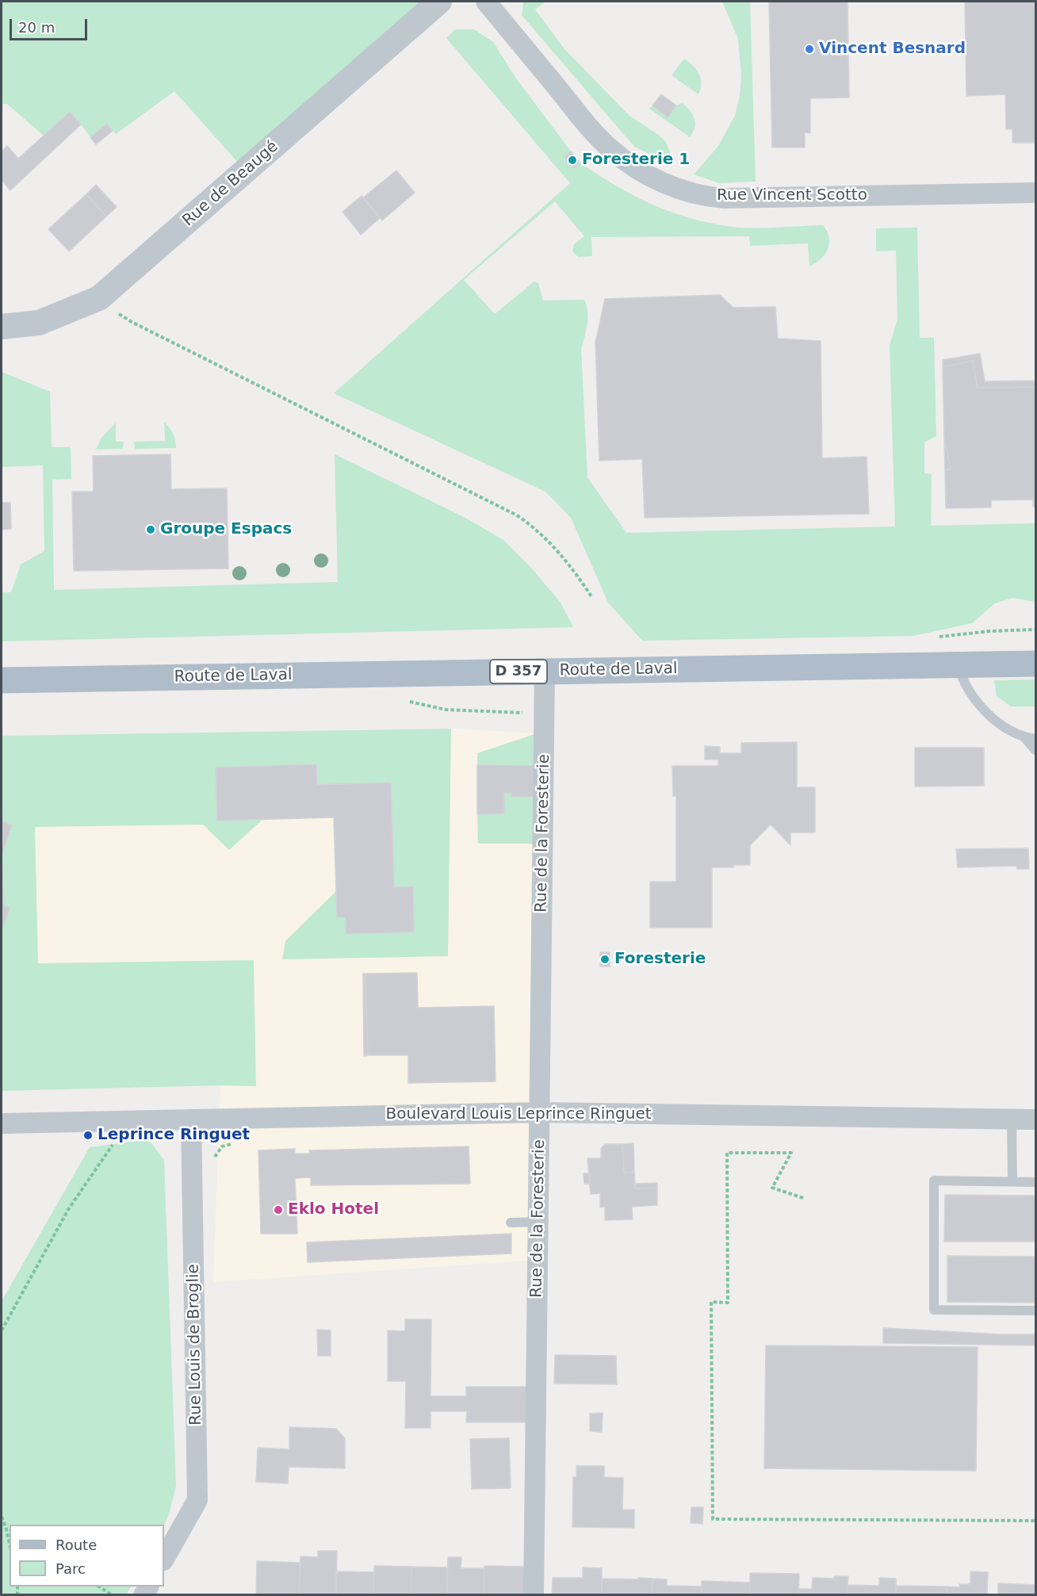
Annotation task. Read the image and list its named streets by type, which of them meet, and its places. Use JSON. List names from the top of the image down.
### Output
{
  "streets": {
    "main road": ["Route de Laval", "D 357"],
    "street": [
      "Rue de Beaugé",
      "Rue Vincent Scotto",
      "Rue de la Foresterie",
      "Boulevard Louis Leprince Ringuet",
      "Rue Louis de Broglie"
    ]
  },
  "crossings": [
    ["Route de Laval", "Rue de la Foresterie"],
    ["Rue de la Foresterie", "Boulevard Louis Leprince Ringuet"],
    ["Boulevard Louis Leprince Ringuet", "Rue Louis de Broglie"]
  ],
  "places": [
    "Vincent Besnard",
    "Foresterie 1",
    "Groupe Espacs",
    "Foresterie",
    "Leprince Ringuet",
    "Eklo Hotel"
  ],
  "legend": ["Route", "Parc"],
  "scale_bar": "20 m"
}
